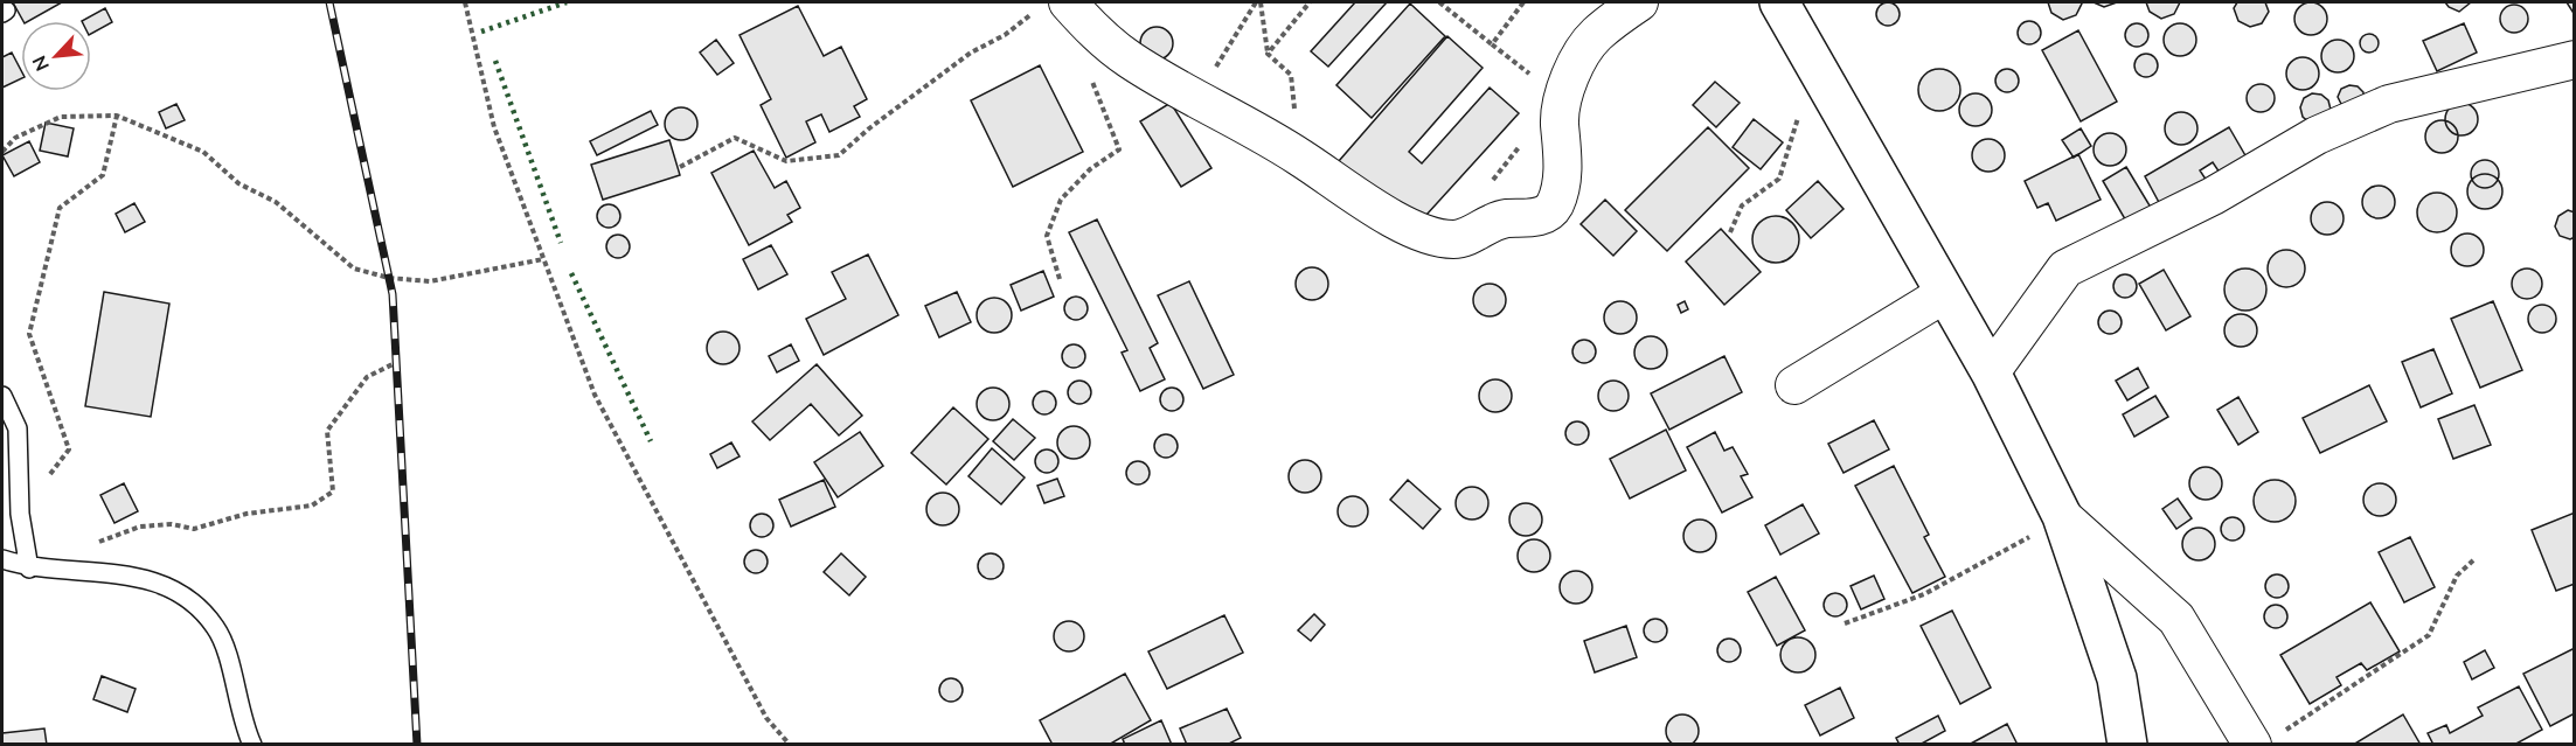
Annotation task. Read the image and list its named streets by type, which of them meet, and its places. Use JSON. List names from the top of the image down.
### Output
{
  "north": "bottom left"
}
